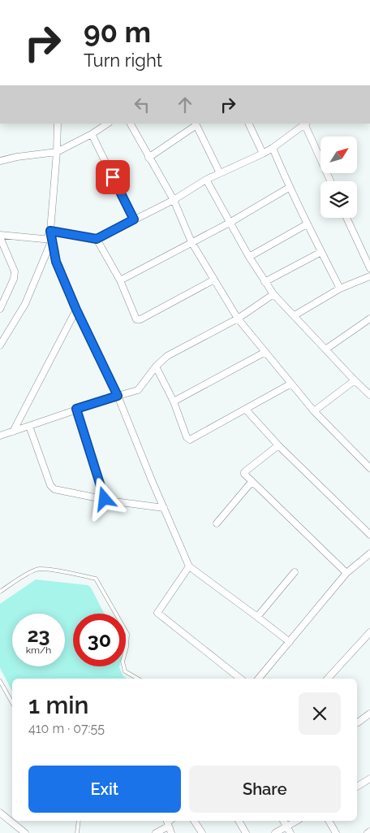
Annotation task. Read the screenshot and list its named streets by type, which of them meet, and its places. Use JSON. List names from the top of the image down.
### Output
{
  "north": "top right",
  "page": {
    "turn": ["90 m", "Turn right"],
    "speed": "23 km/h",
    "limit": "30",
    "heading": ["1 min", "410 m · 07:55"],
    "buttons": ["Exit", "Share"]
  }
}
